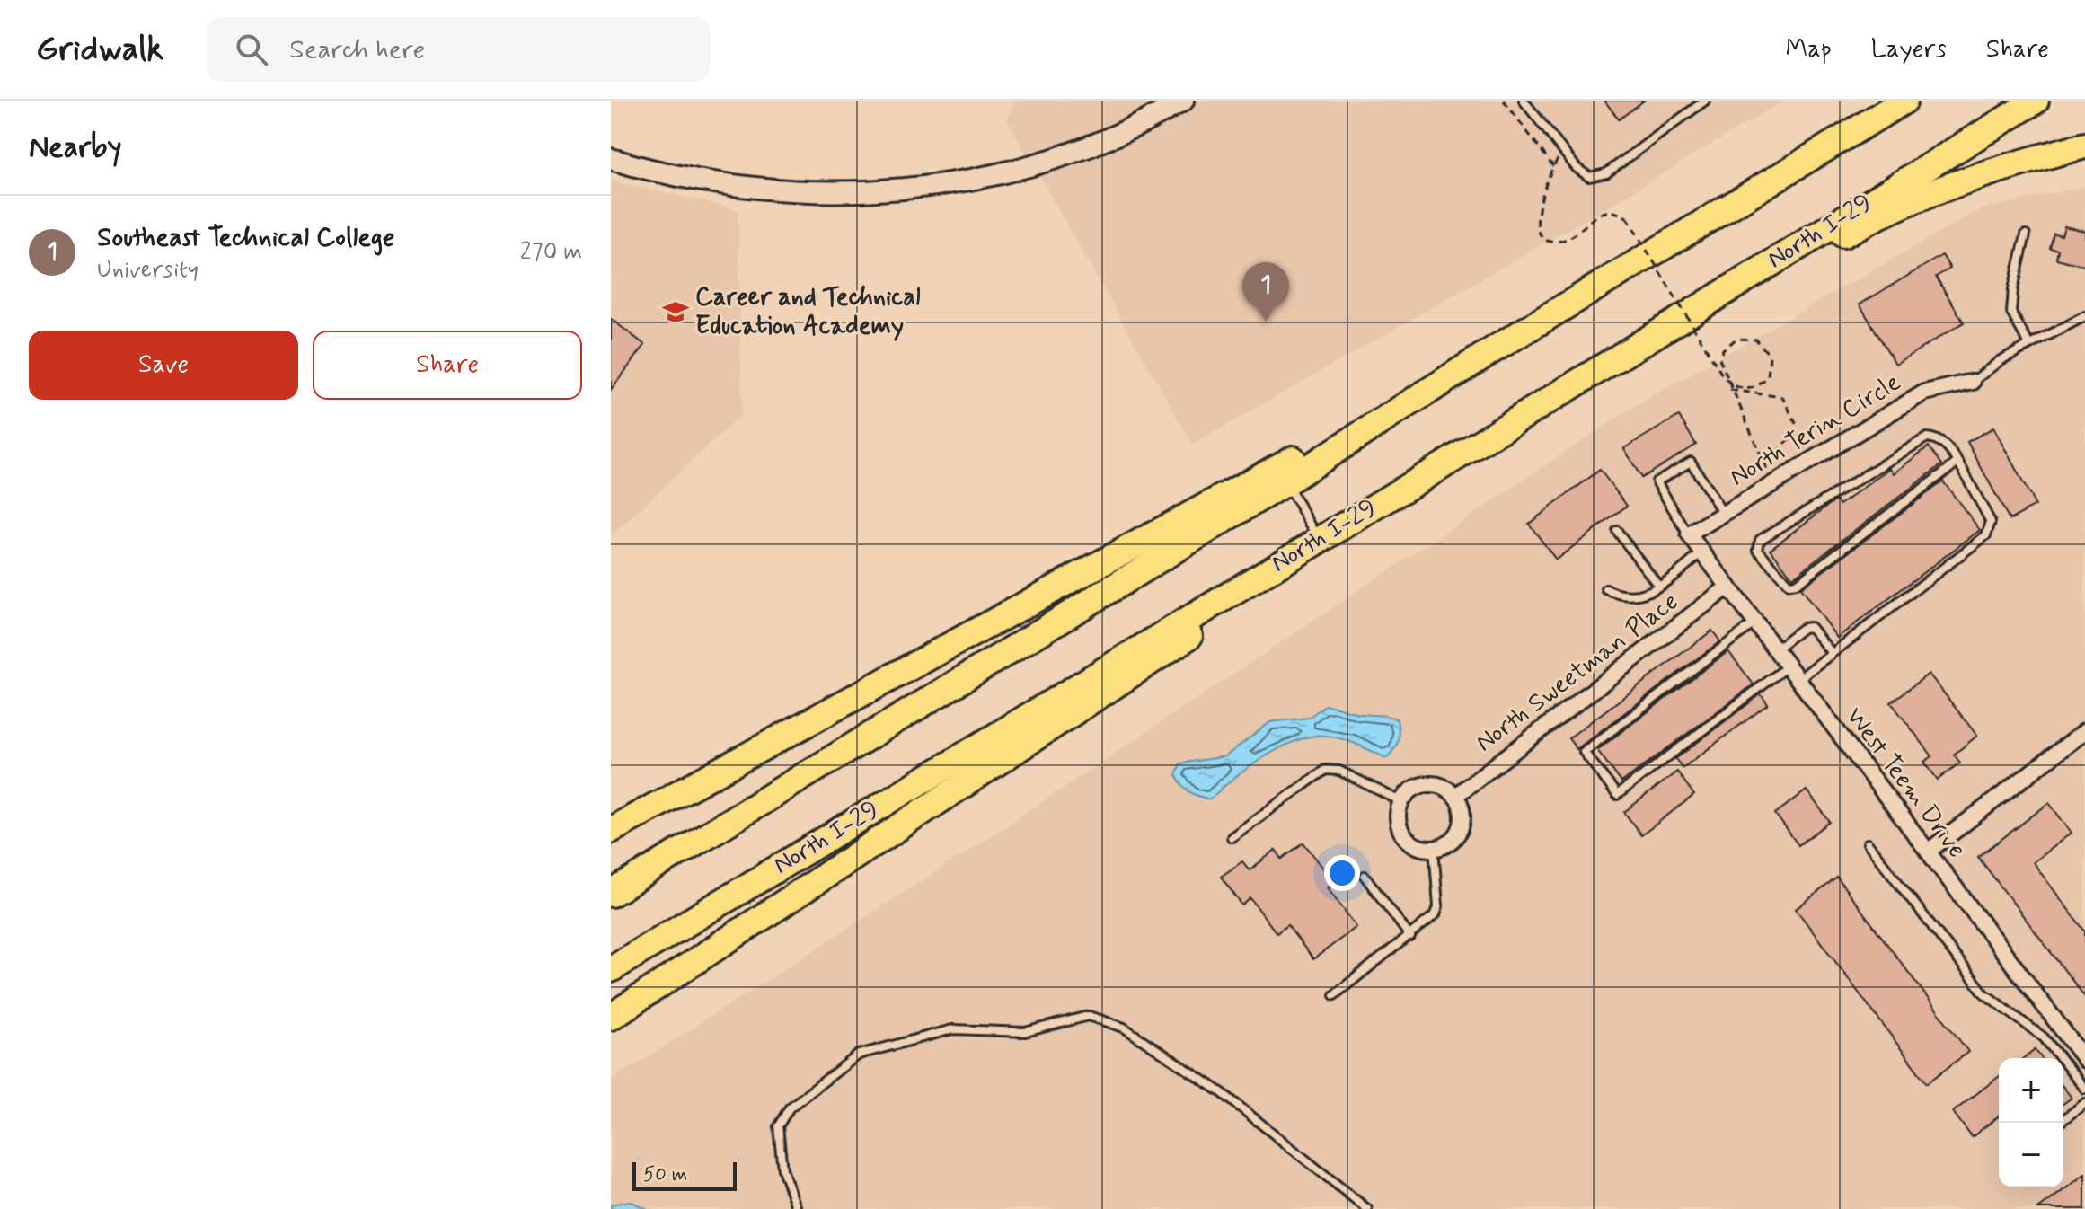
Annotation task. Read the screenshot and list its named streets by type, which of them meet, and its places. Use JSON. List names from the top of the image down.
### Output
{
  "streets": {
    "highway": ["North I-29"],
    "street": ["North Terin Circle", "North Sweetman Place", "West Teem Drive"]
  },
  "crossings": [
    ["North Terin Circle", "West Teem Drive"],
    ["North Sweetman Place", "West Teem Drive"]
  ],
  "places": {
    "school or university": ["Career and Technical Education Academy"]
  },
  "scale_bar": "50 m",
  "page": {
    "header": "Gridwalk",
    "search": "Search here",
    "nav": ["Map", "Layers", "Share"],
    "heading": "Nearby",
    "list": [
      {
        "mark": "1",
        "name": "Southeast Technical College",
        "note": "University",
        "value": "270 m"
      }
    ],
    "pins": "1",
    "buttons": ["Save", "Share"],
    "map_buttons": ["+", "−"],
    "scale": "50 m"
  }
}
